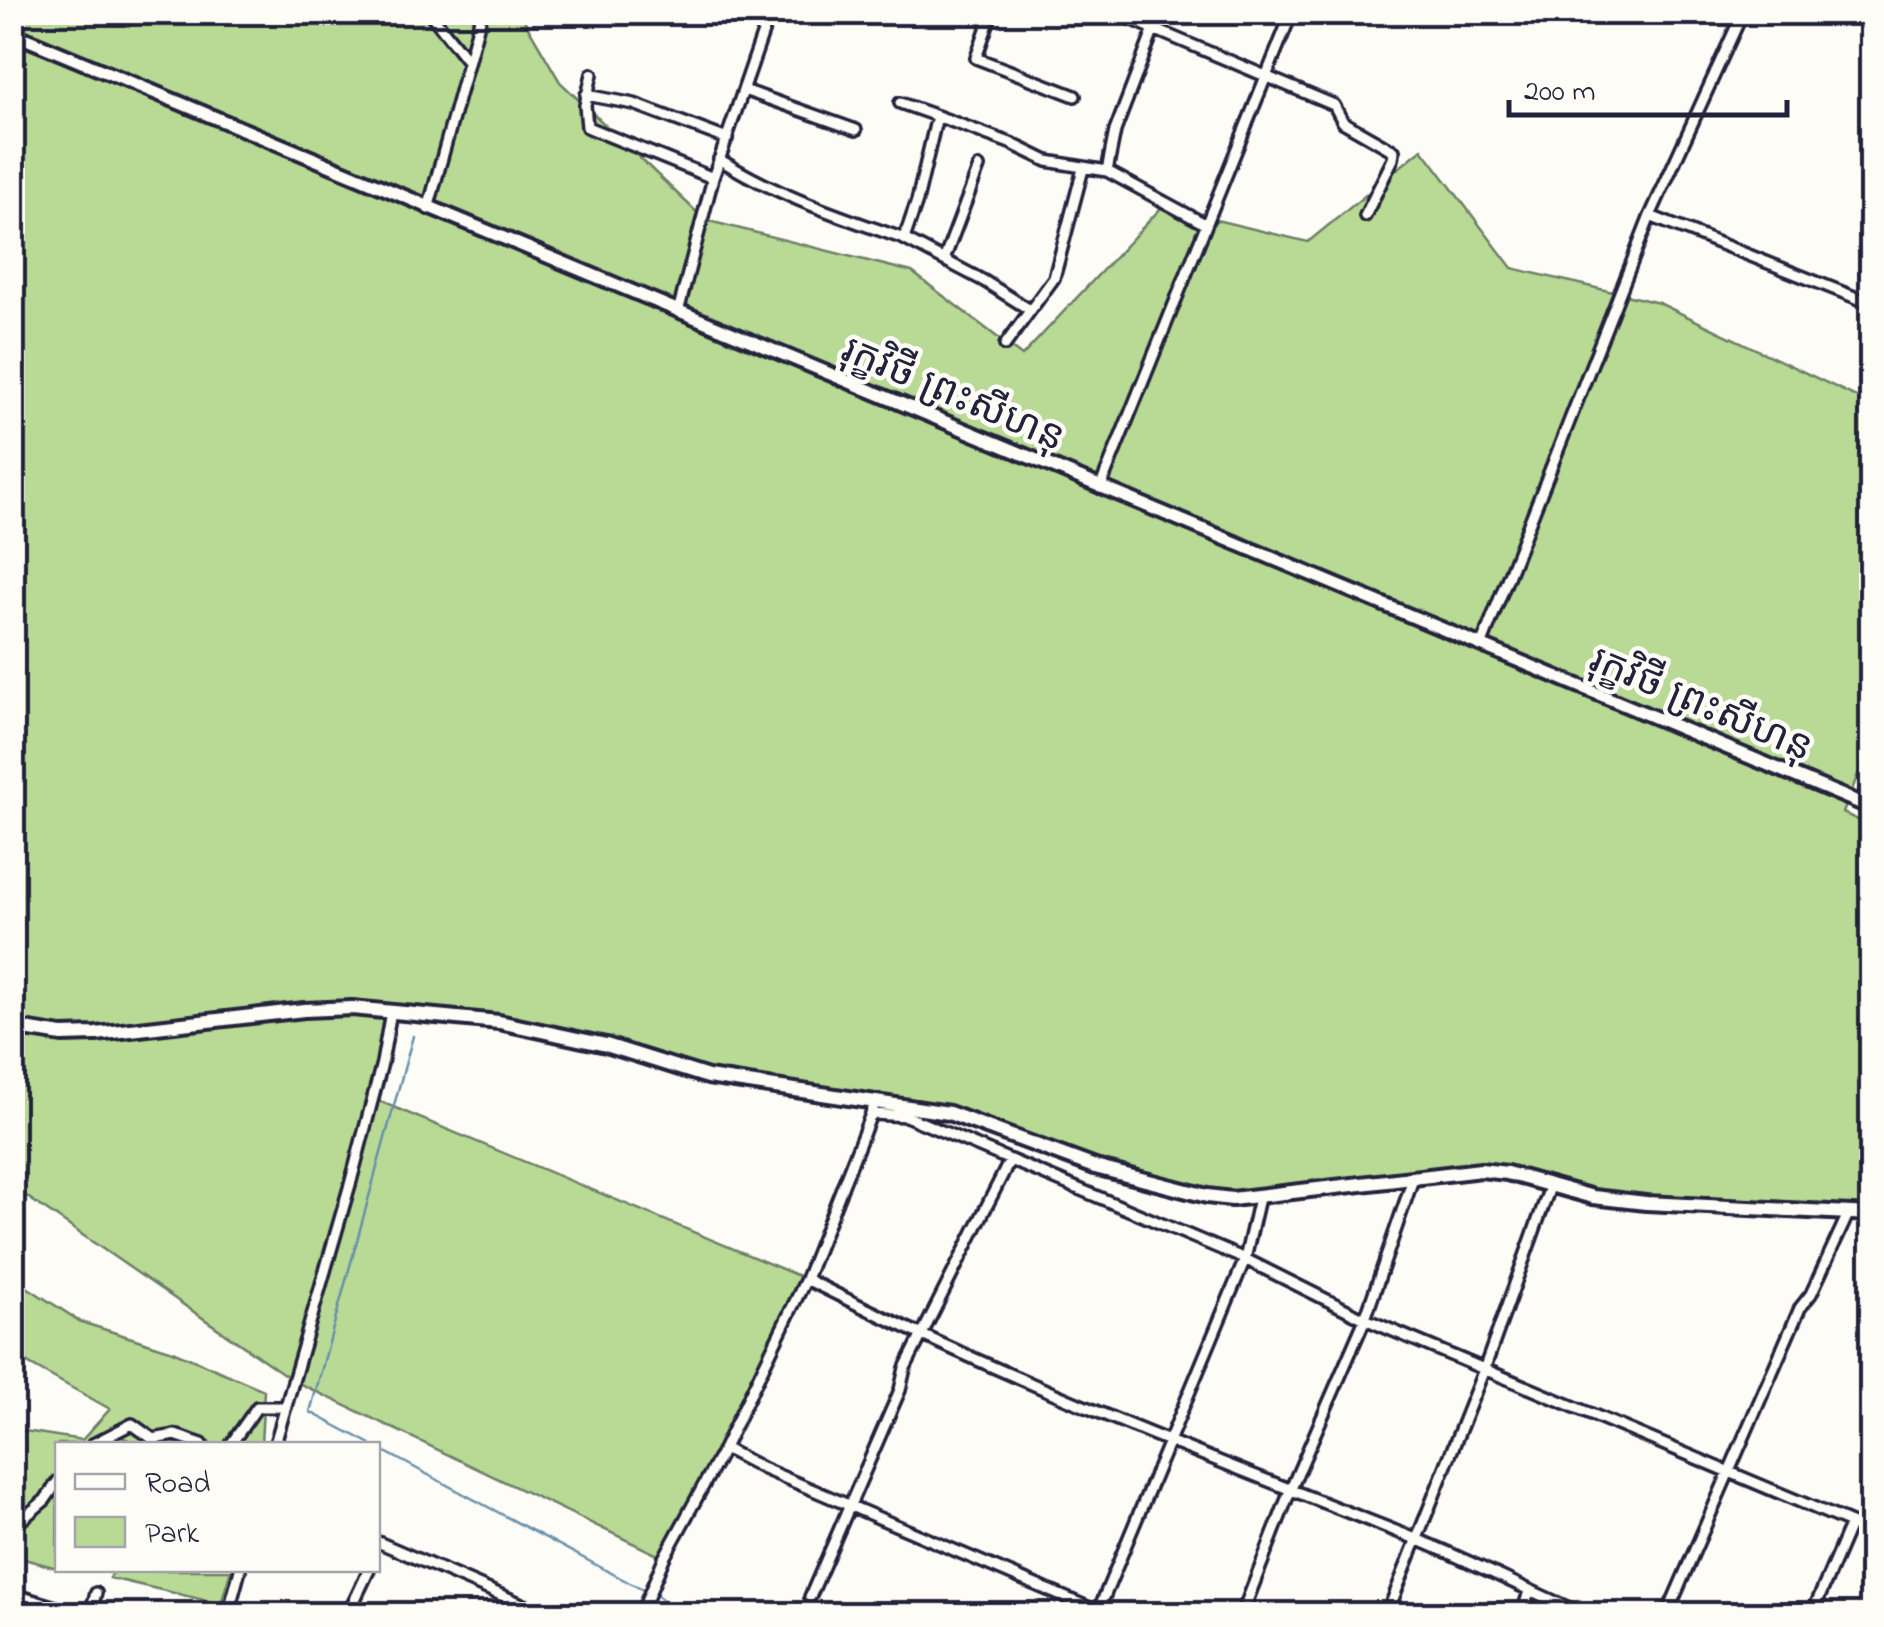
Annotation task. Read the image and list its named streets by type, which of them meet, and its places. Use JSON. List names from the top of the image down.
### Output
{
  "streets": {
    "street": ["រុក្ខវិថី ព្រះសីហនុ"]
  },
  "legend": ["Road", "Park"],
  "scale_bar": "200 m"
}
